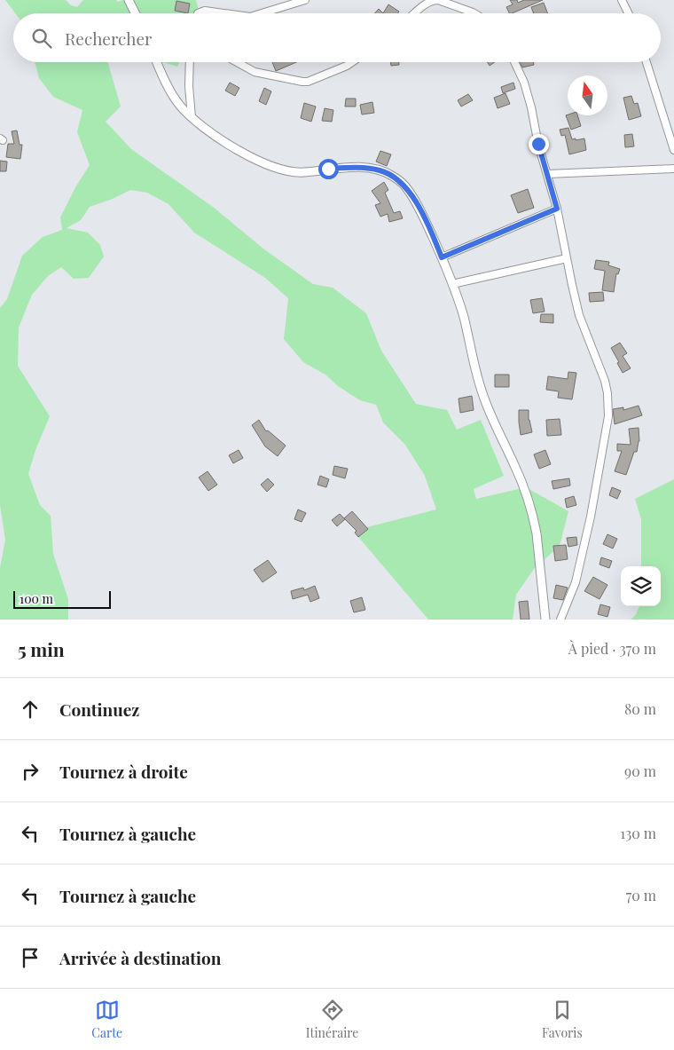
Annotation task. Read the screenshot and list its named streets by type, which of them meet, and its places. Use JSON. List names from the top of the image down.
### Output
{
  "scale_bar": "100 m",
  "north": "top",
  "page": {
    "search": "Rechercher",
    "scale": "100 m",
    "heading": ["5 min", "À pied · 370 m"],
    "list": [
      ["Continuez", "80 m"],
      ["Tournez à droite", "90 m"],
      ["Tournez à gauche", "130 m"],
      ["Tournez à gauche", "70 m"],
      "Arrivée à destination"
    ],
    "nav": ["Carte", "Itinéraire", "Favoris"]
  }
}
